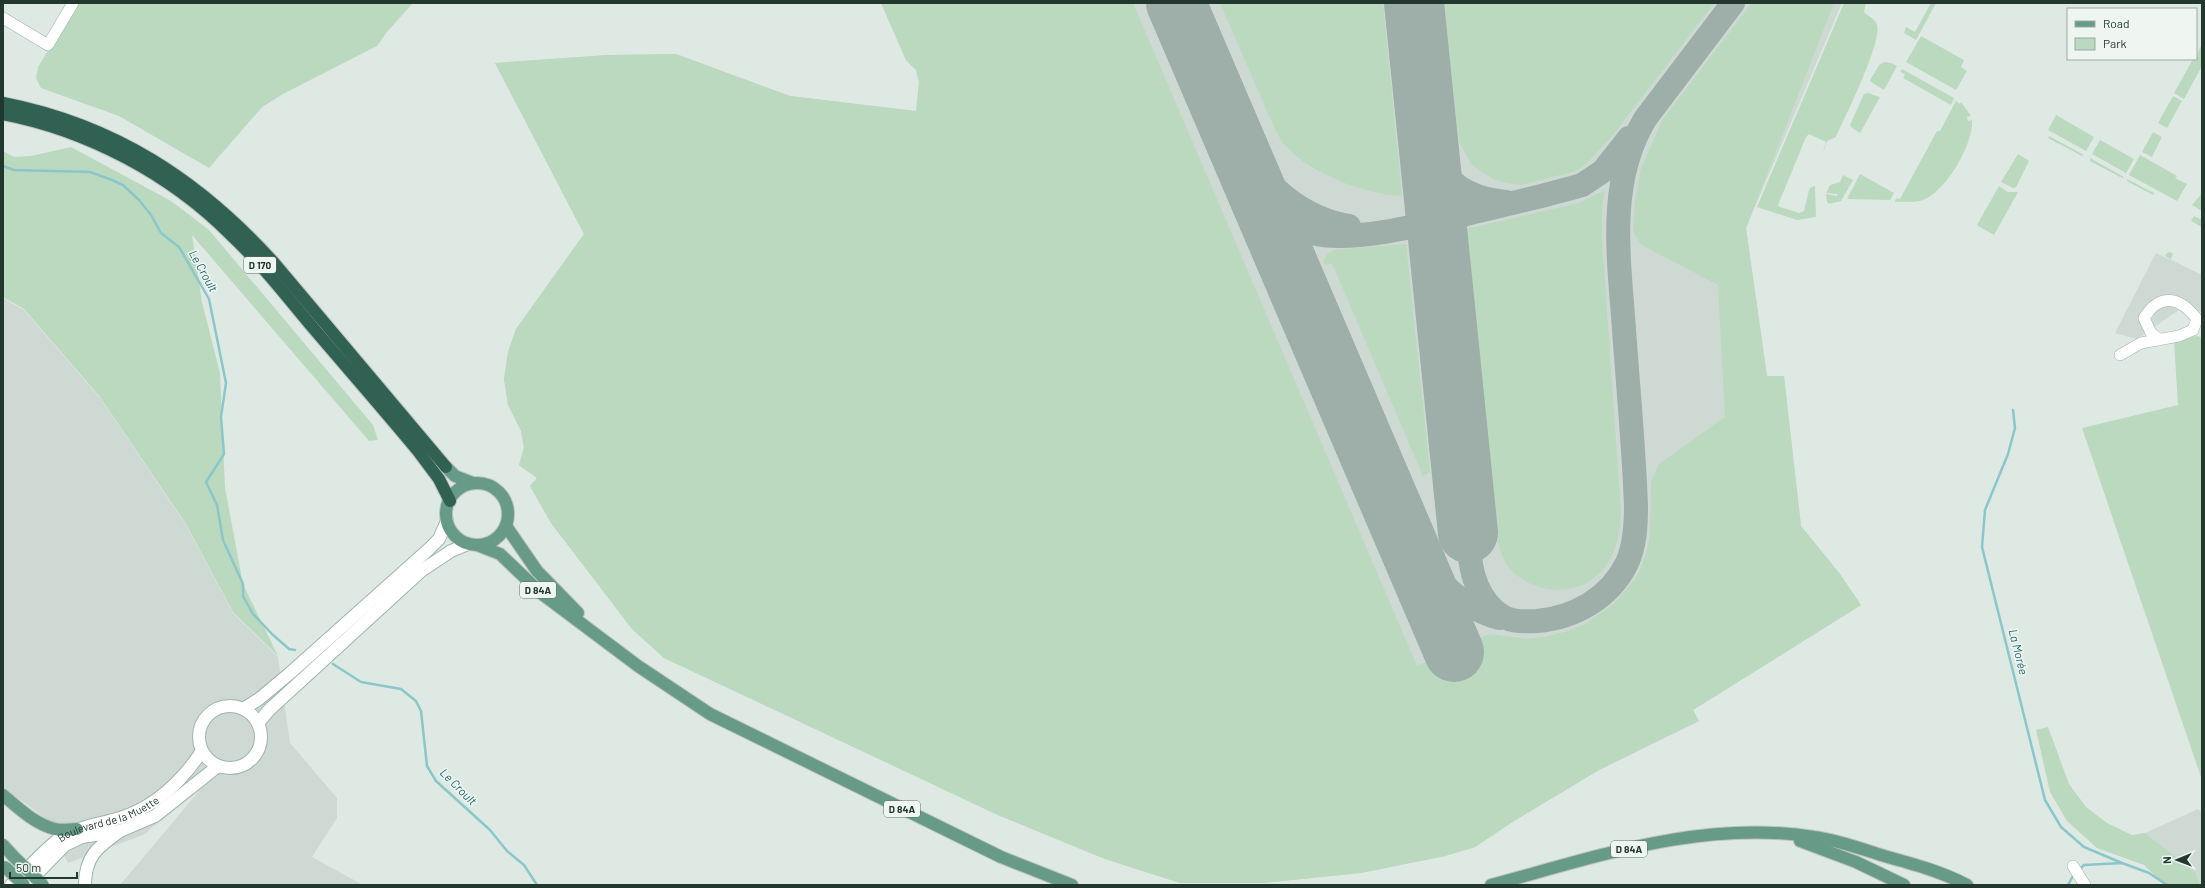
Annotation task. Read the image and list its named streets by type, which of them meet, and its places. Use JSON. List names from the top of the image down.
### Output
{
  "streets": {
    "highway": ["D 170"],
    "main road": ["D 84A", "Boulevard de la Muette"]
  },
  "crossings": [
    ["D 170", "D 84A"]
  ],
  "water": ["Le Croult", "La Morée"],
  "legend": ["Road", "Park"],
  "scale_bar": "50 m",
  "north": "left"
}
